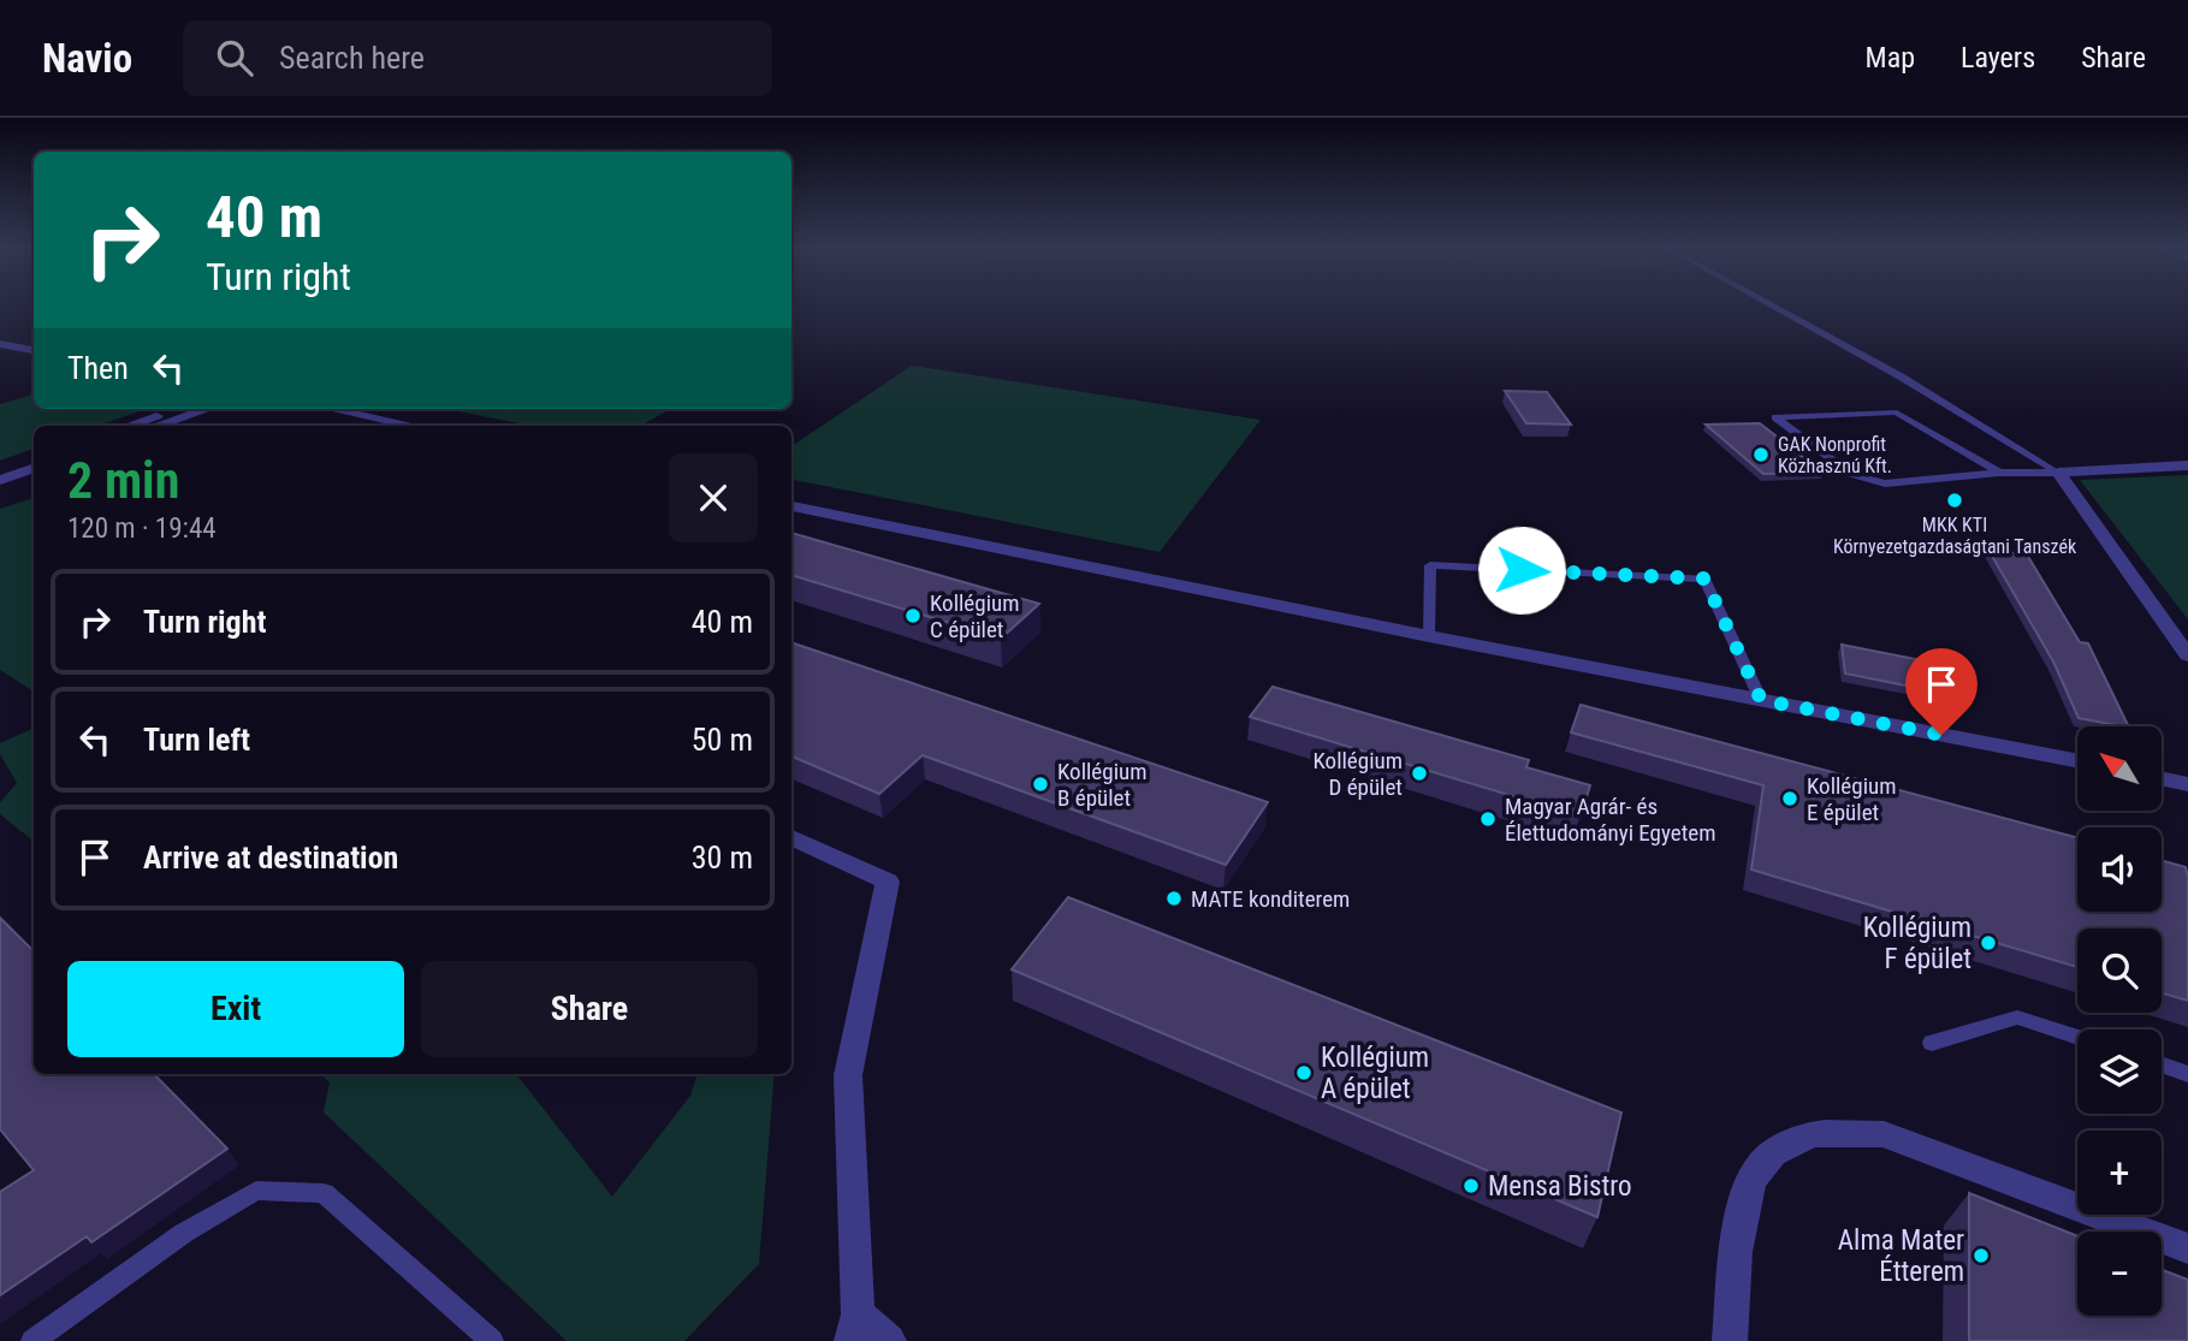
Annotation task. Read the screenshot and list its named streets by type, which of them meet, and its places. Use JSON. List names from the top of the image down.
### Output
{
  "places": [
    "GAK Nonprofit Közhasznú Kft.",
    "MKK KTI Környezetgazdaságtani Tanszék",
    "Kollégium C épület",
    "Kollégium D épület",
    "Kollégium B épület",
    "Kollégium E épület",
    "Magyar Agrár- és Élettudományi Egyetem",
    "MATE konditerem",
    "Kollégium F épület",
    "Kollégium A épület",
    "Mensa Bistro",
    "Alma Mater Étterem"
  ],
  "north": "top left",
  "page": {
    "header": "Navio",
    "search": "Search here",
    "nav": ["Map", "Layers", "Share"],
    "turn": ["40 m", "Turn right"],
    "then": "Then",
    "heading": ["2 min", "120 m · 19:44"],
    "list": [
      {
        "name": "Turn right",
        "value": "40 m"
      },
      {
        "name": "Turn left",
        "value": "50 m"
      },
      {
        "name": "Arrive at destination",
        "value": "30 m"
      }
    ],
    "map_buttons": ["+", "−"],
    "buttons": ["Exit", "Share"]
  }
}
